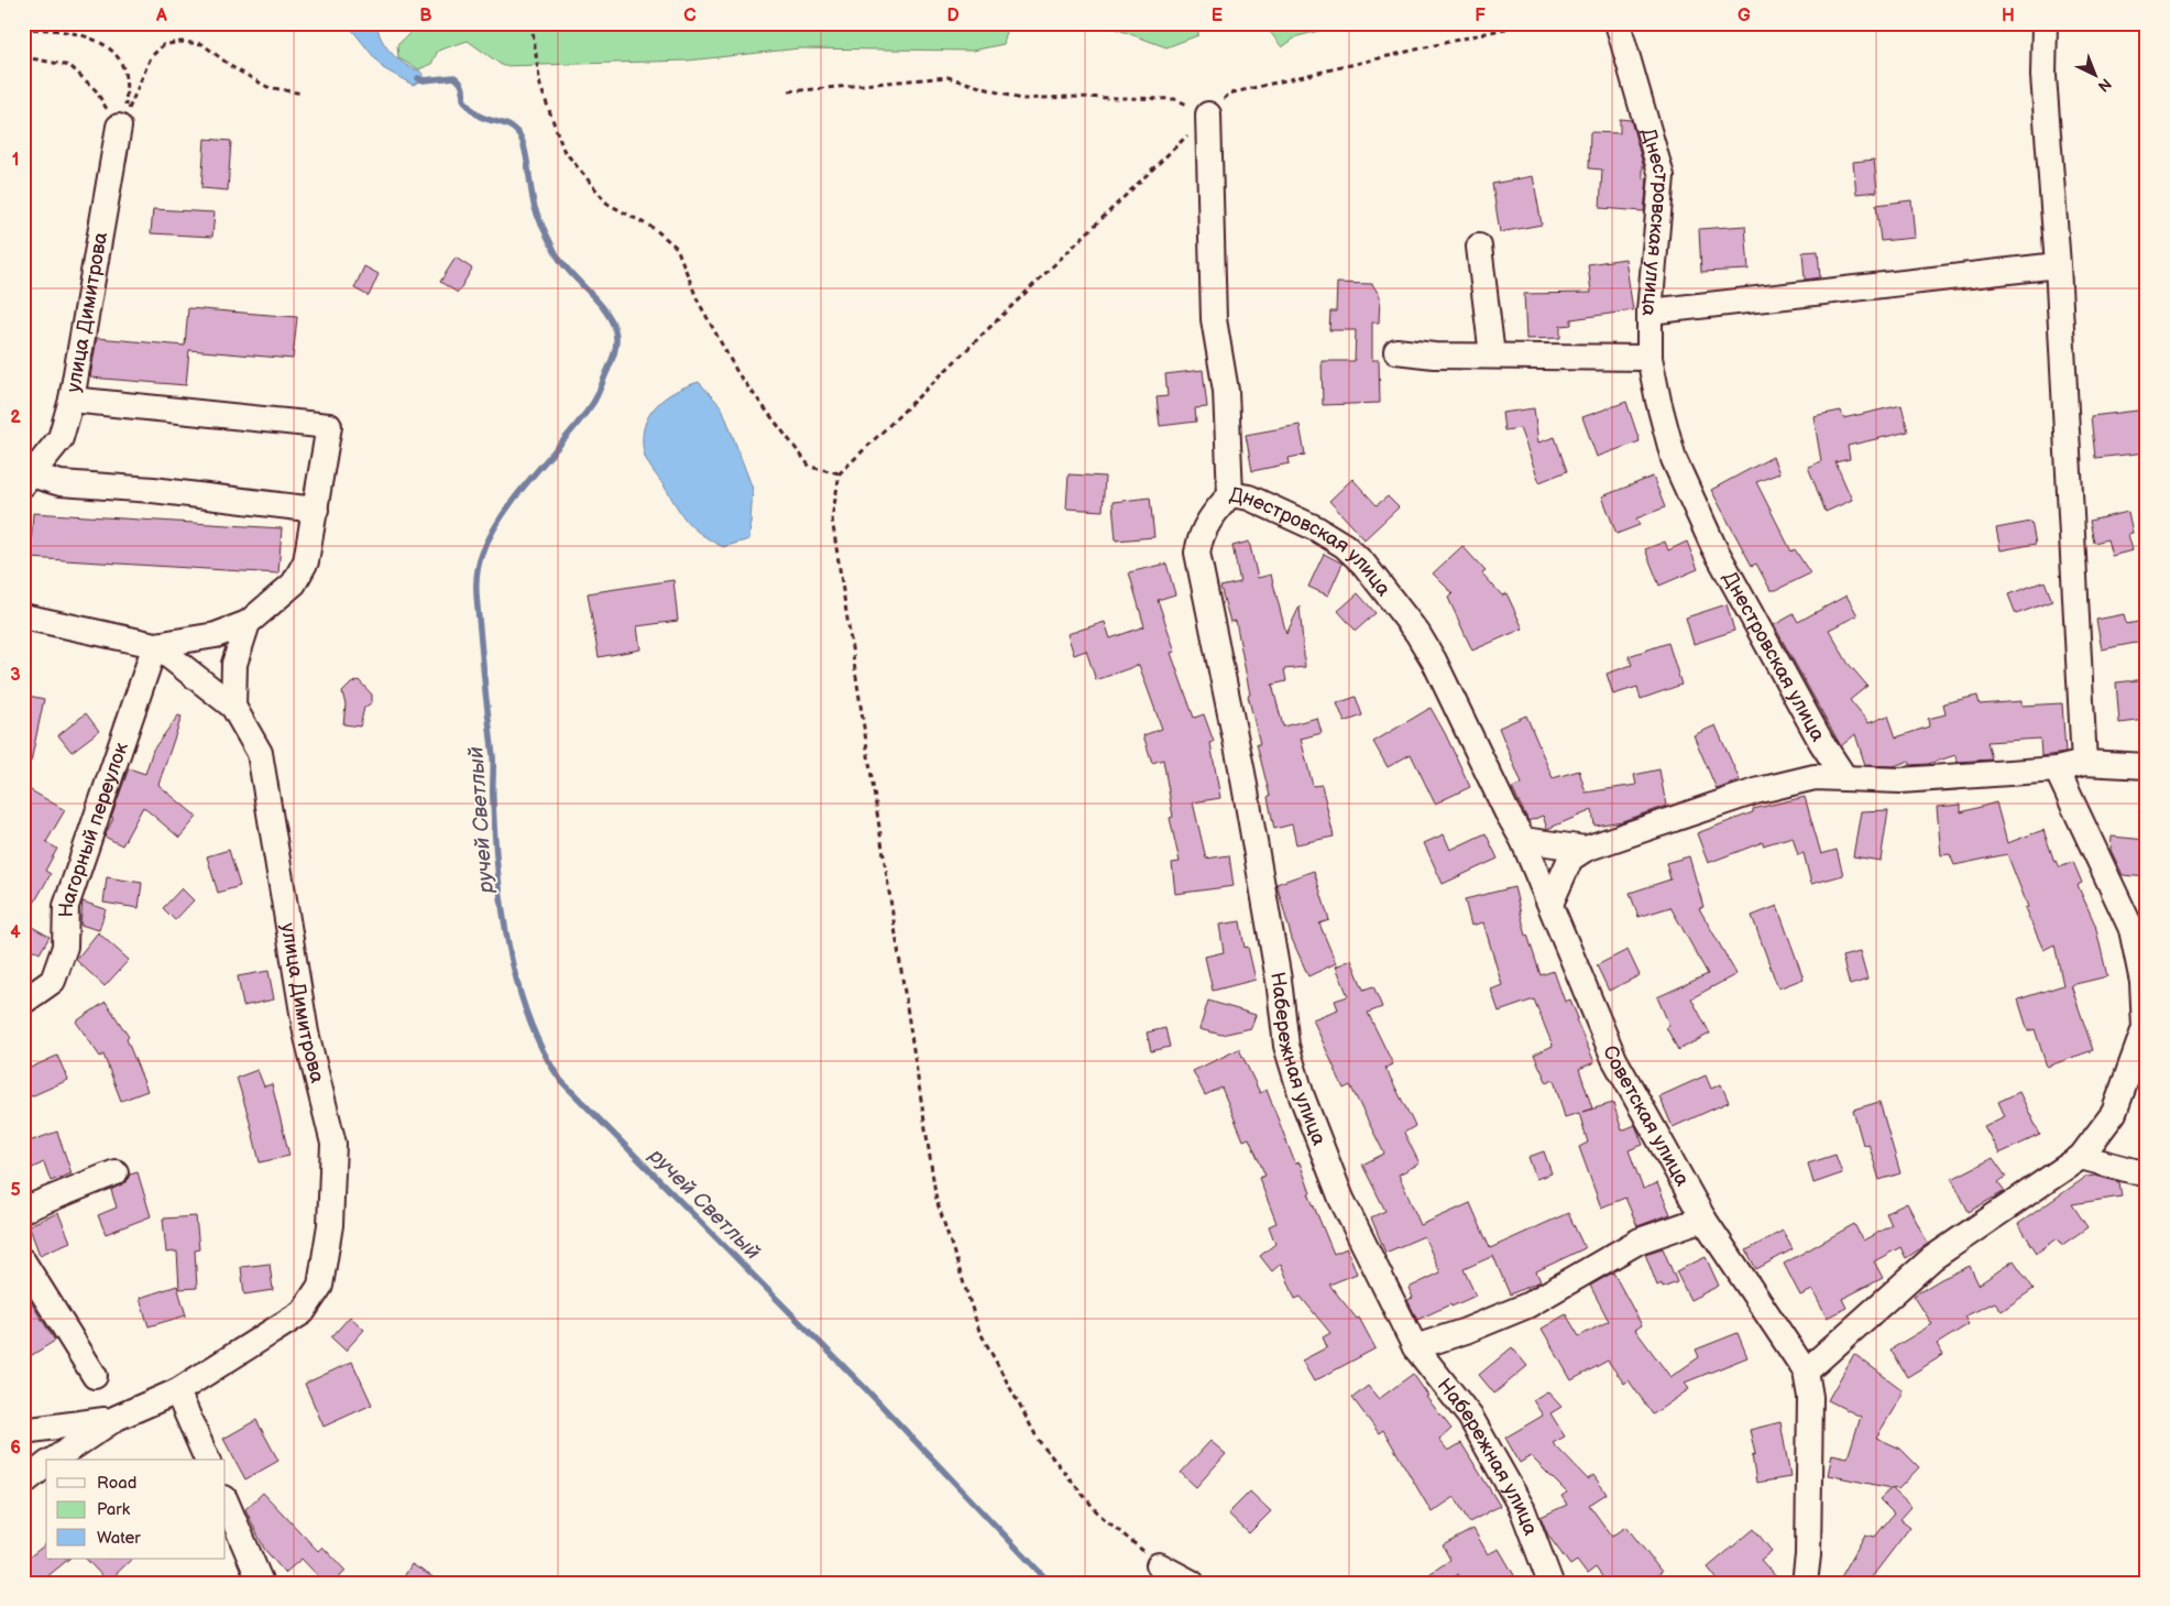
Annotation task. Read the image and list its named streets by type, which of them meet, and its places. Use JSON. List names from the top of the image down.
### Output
{
  "streets": {
    "street": [
      "Днестровская улица",
      "улица Димитрова",
      "Нагорный переулок",
      "Набережная улица",
      "Советская улица"
    ]
  },
  "crossings": [
    ["Днестровская улица", "Набережная улица"],
    ["Днестровская улица", "Советская улица"],
    ["улица Димитрова", "Нагорный переулок"]
  ],
  "water": ["ручей Светлый"],
  "legend": ["Road", "Park", "Water"],
  "north": "bottom right",
  "grid": {
    "columns": [
      "A",
      "B",
      "C",
      "D",
      "E",
      "F",
      "G",
      "H"
    ],
    "rows": [
      "1",
      "2",
      "3",
      "4",
      "5",
      "6"
    ]
  }
}
